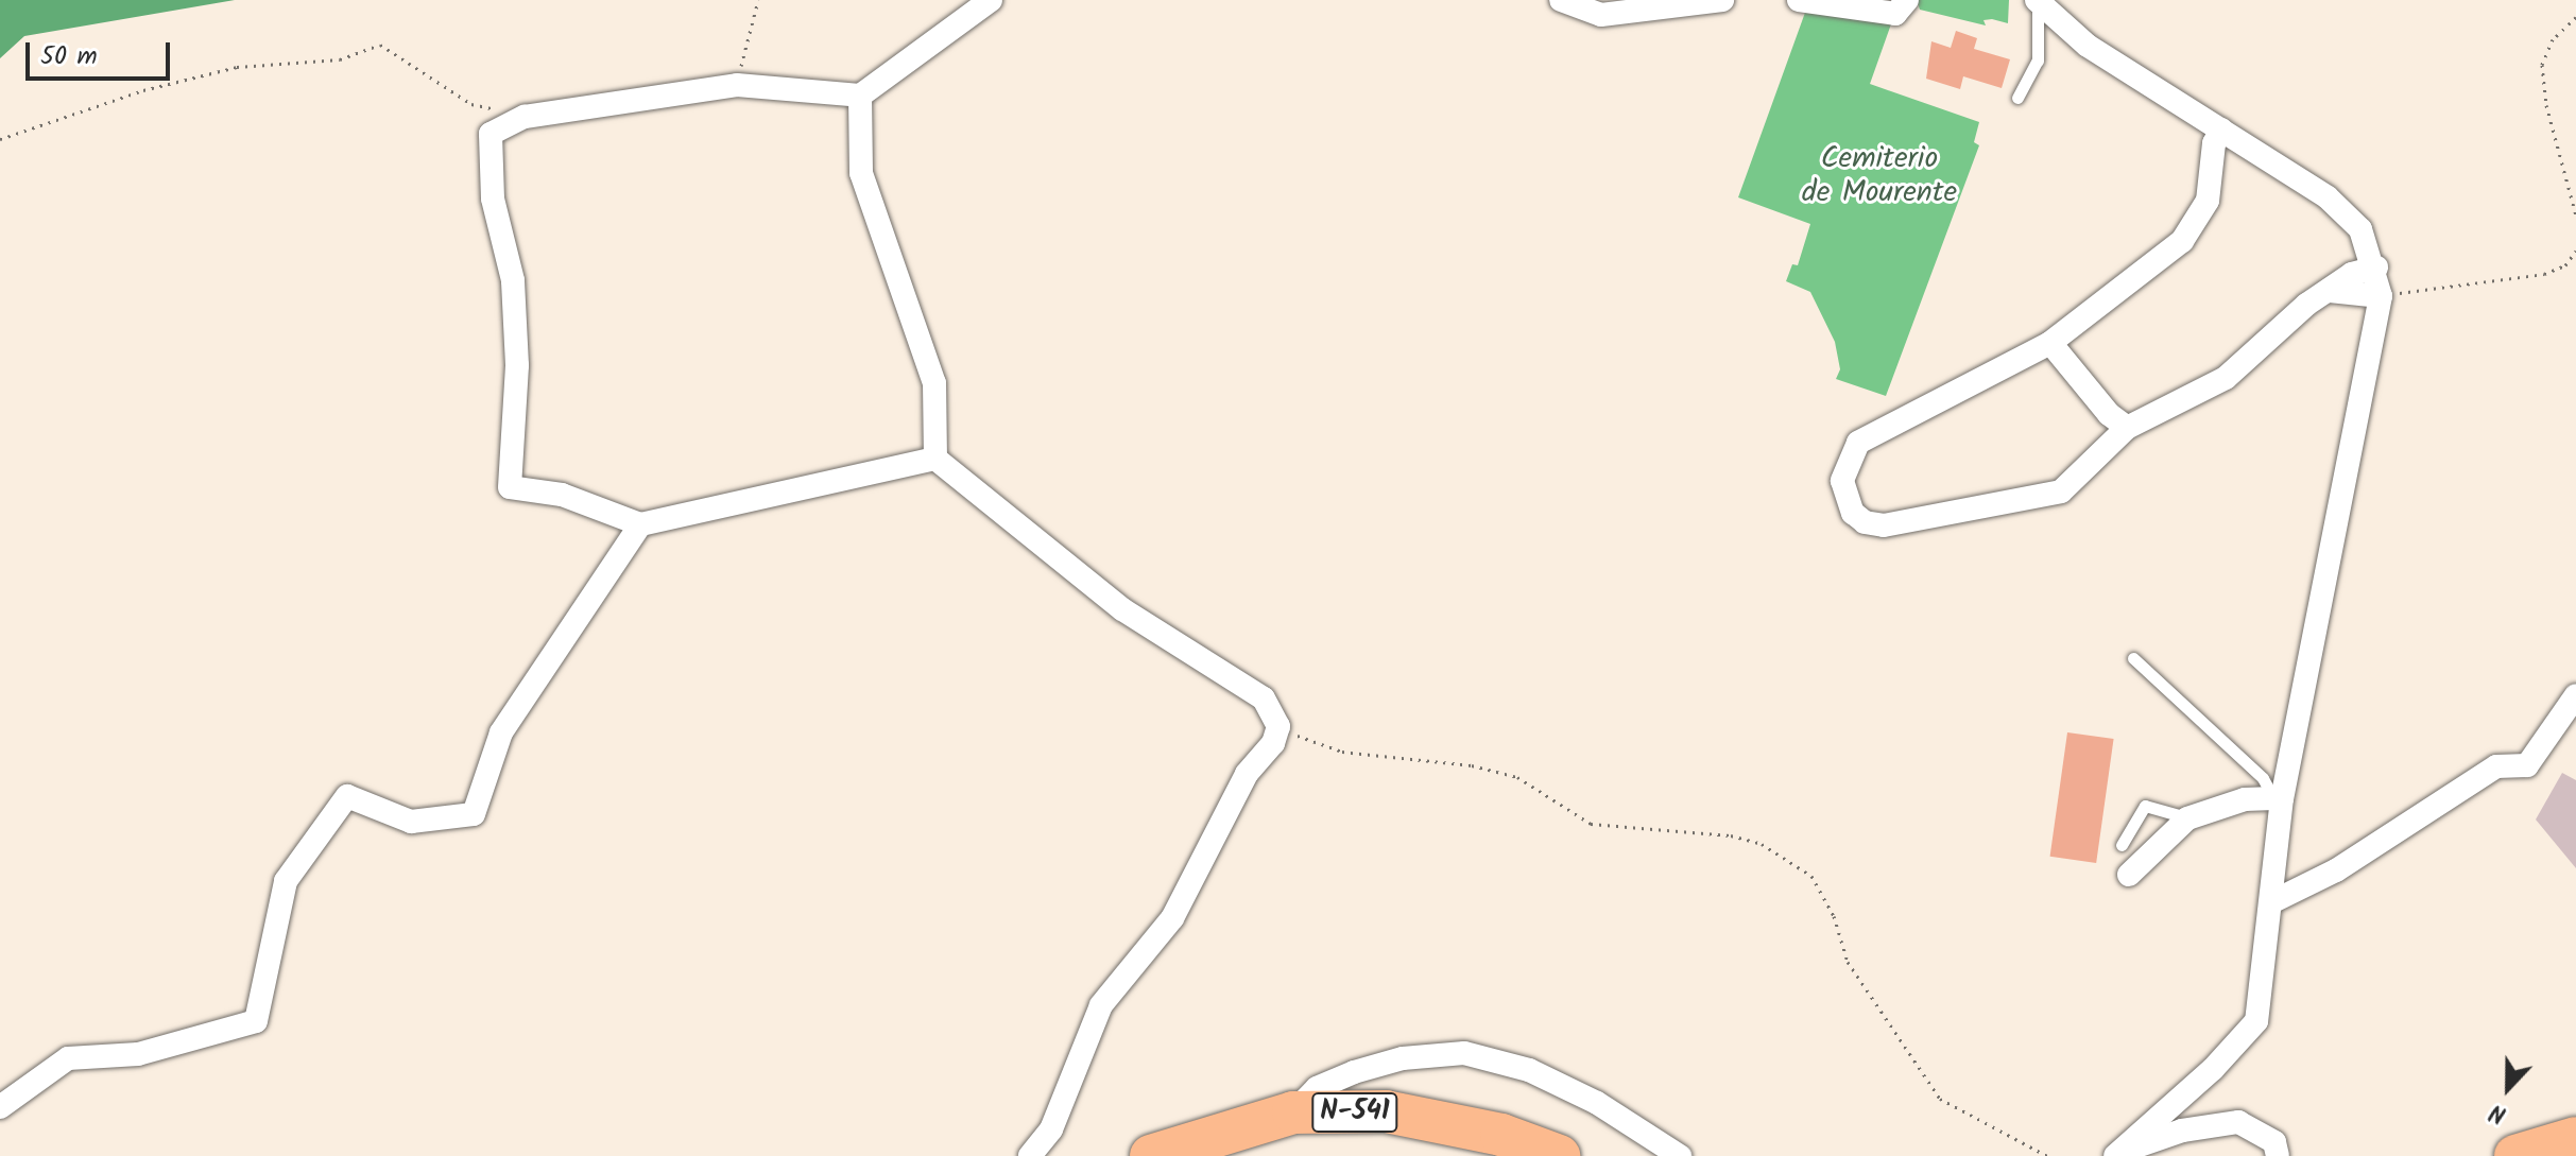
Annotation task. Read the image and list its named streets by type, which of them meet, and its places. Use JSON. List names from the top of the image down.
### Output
{
  "streets": {
    "highway": ["N-541"]
  },
  "parks": ["Cemiterio de Mourente"],
  "scale_bar": "50 m",
  "north": "bottom"
}
